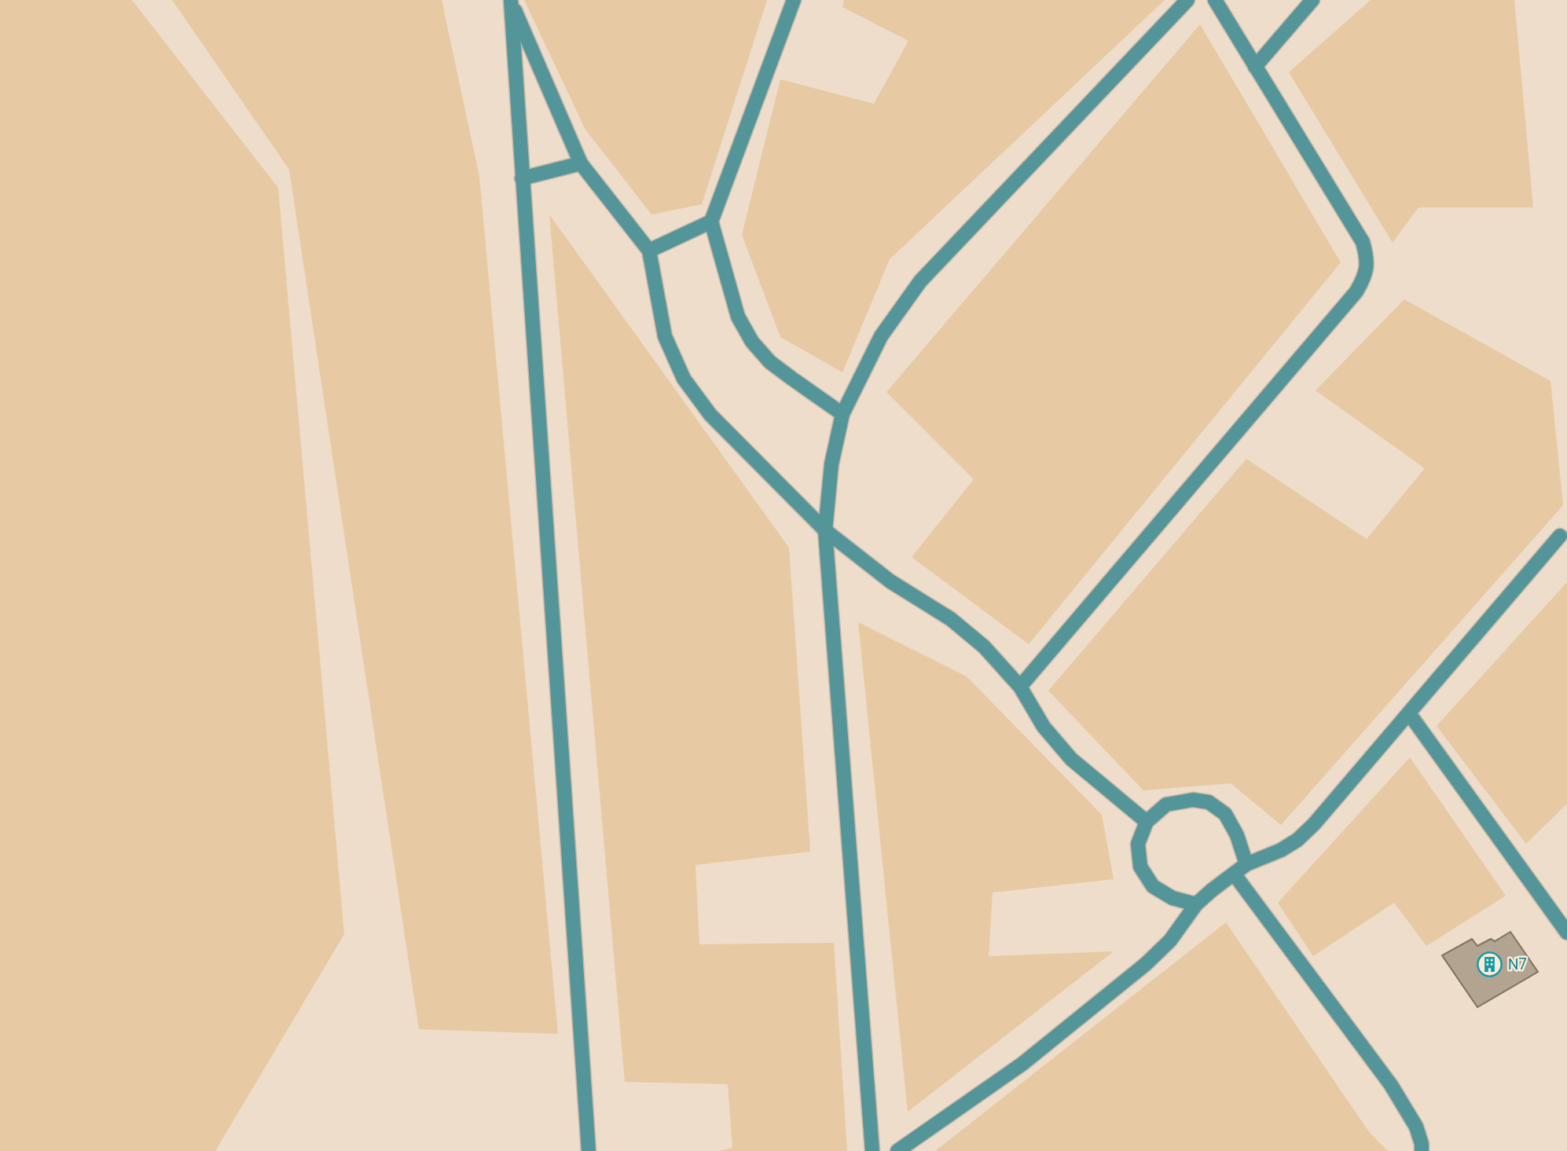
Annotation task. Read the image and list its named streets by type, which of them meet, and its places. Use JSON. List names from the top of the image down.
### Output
{
  "places": {
    "building": ["N7"]
  }
}
